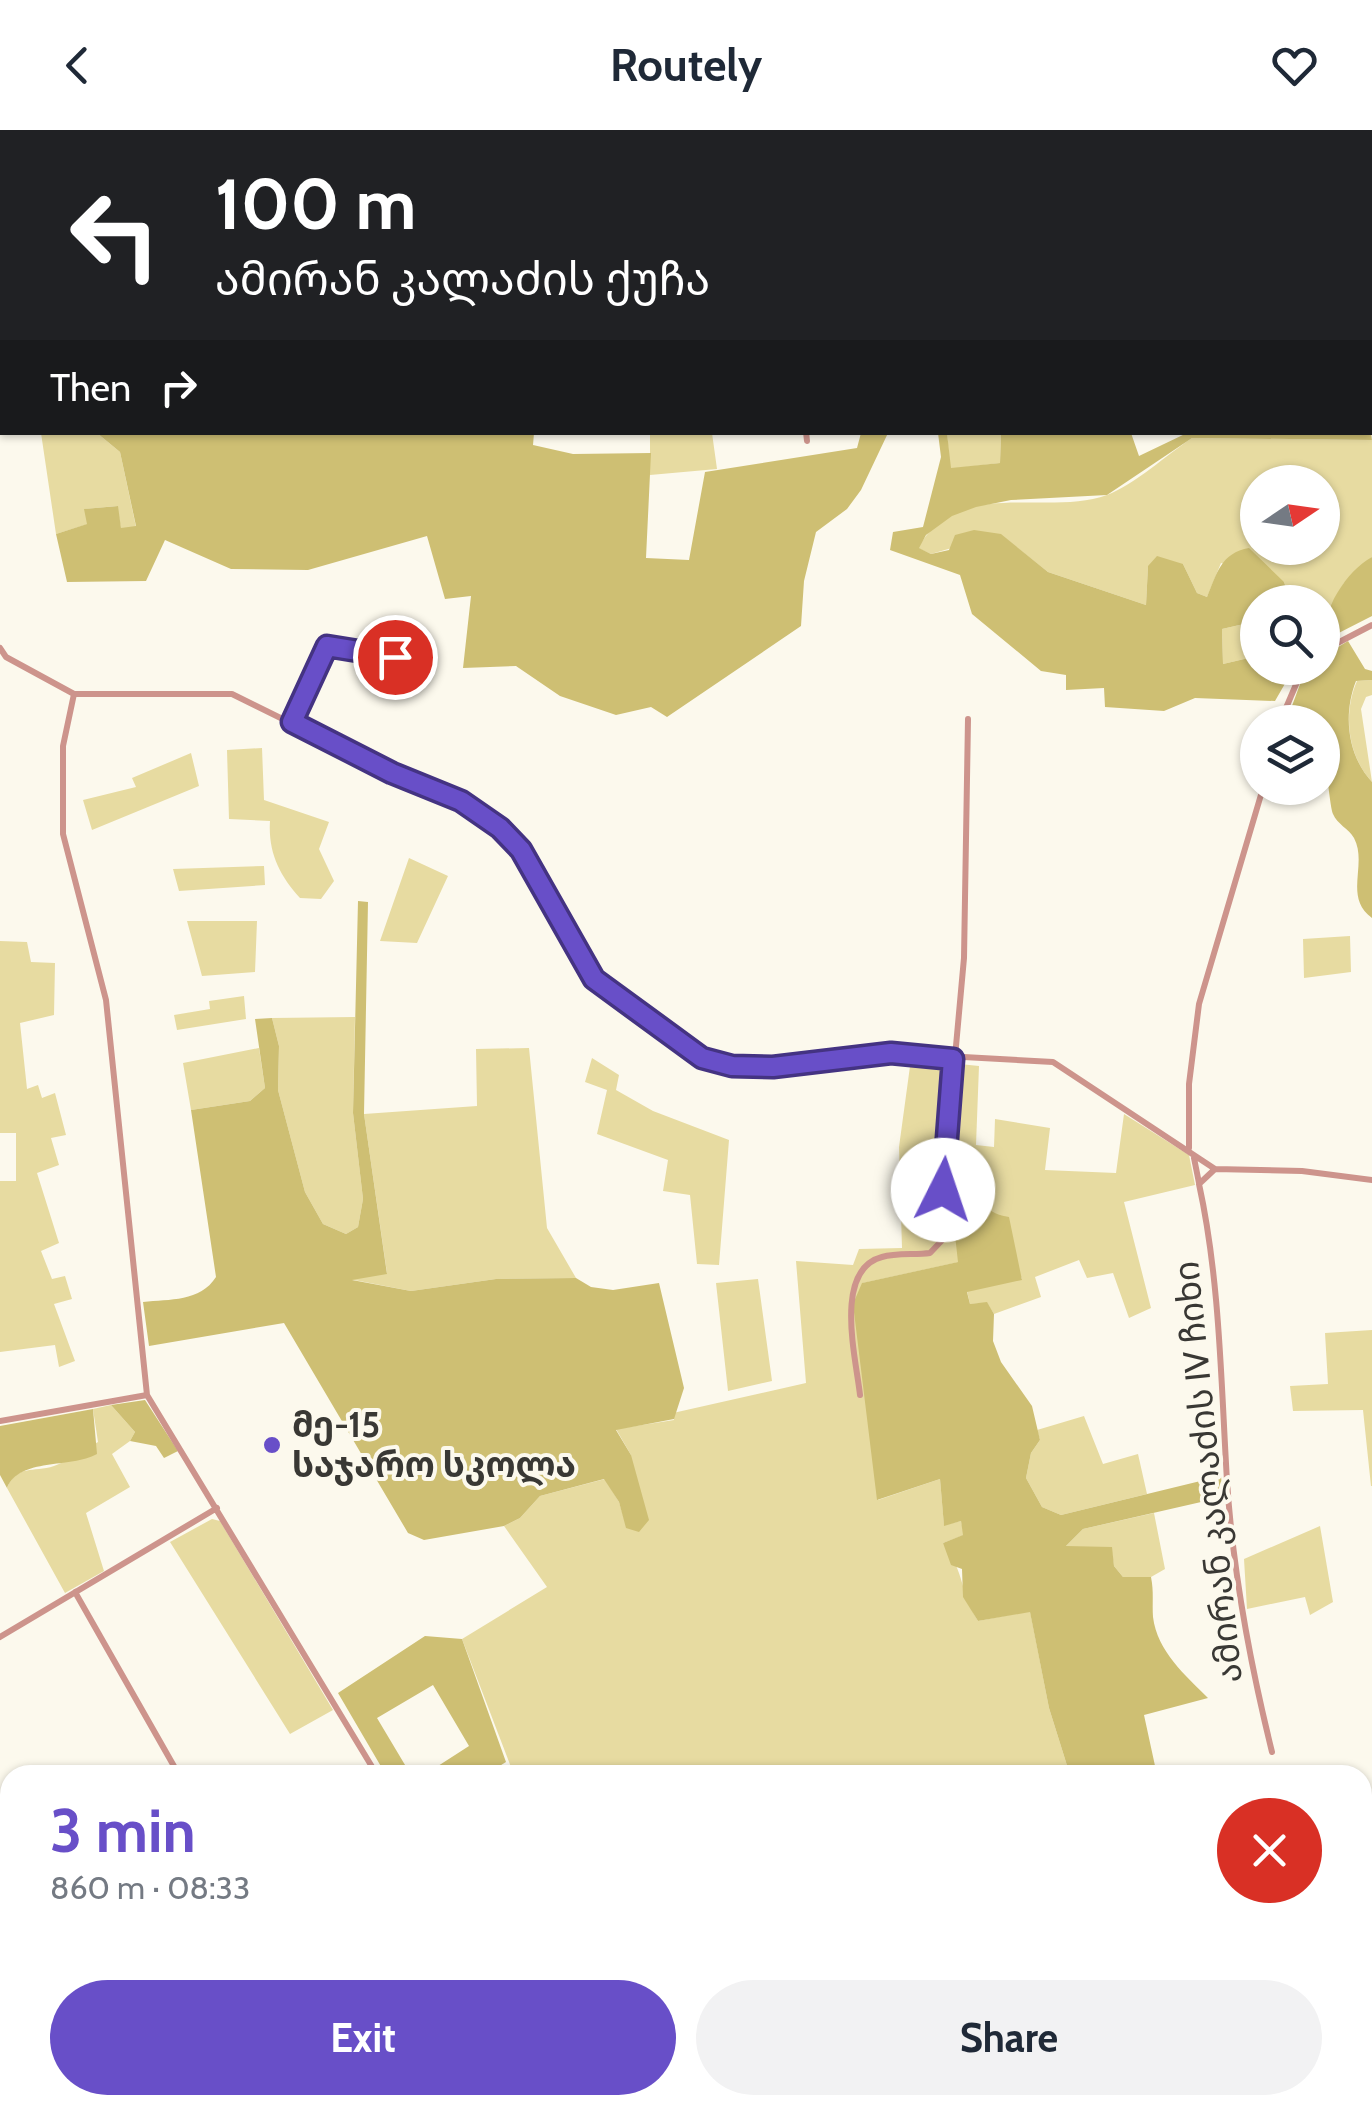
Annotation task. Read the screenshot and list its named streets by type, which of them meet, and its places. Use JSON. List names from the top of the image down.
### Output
{
  "streets": {
    "street": ["ამირან კალაძის IV ჩიხი"]
  },
  "places": ["მე-15 საჯარო სკოლა"],
  "north": "right",
  "page": {
    "header": "Routely",
    "turn": ["100 m", "ამირან კალაძის ქუჩა"],
    "then": "Then",
    "heading": ["3 min", "860 m · 08:33"],
    "buttons": ["Exit", "Share"]
  }
}
